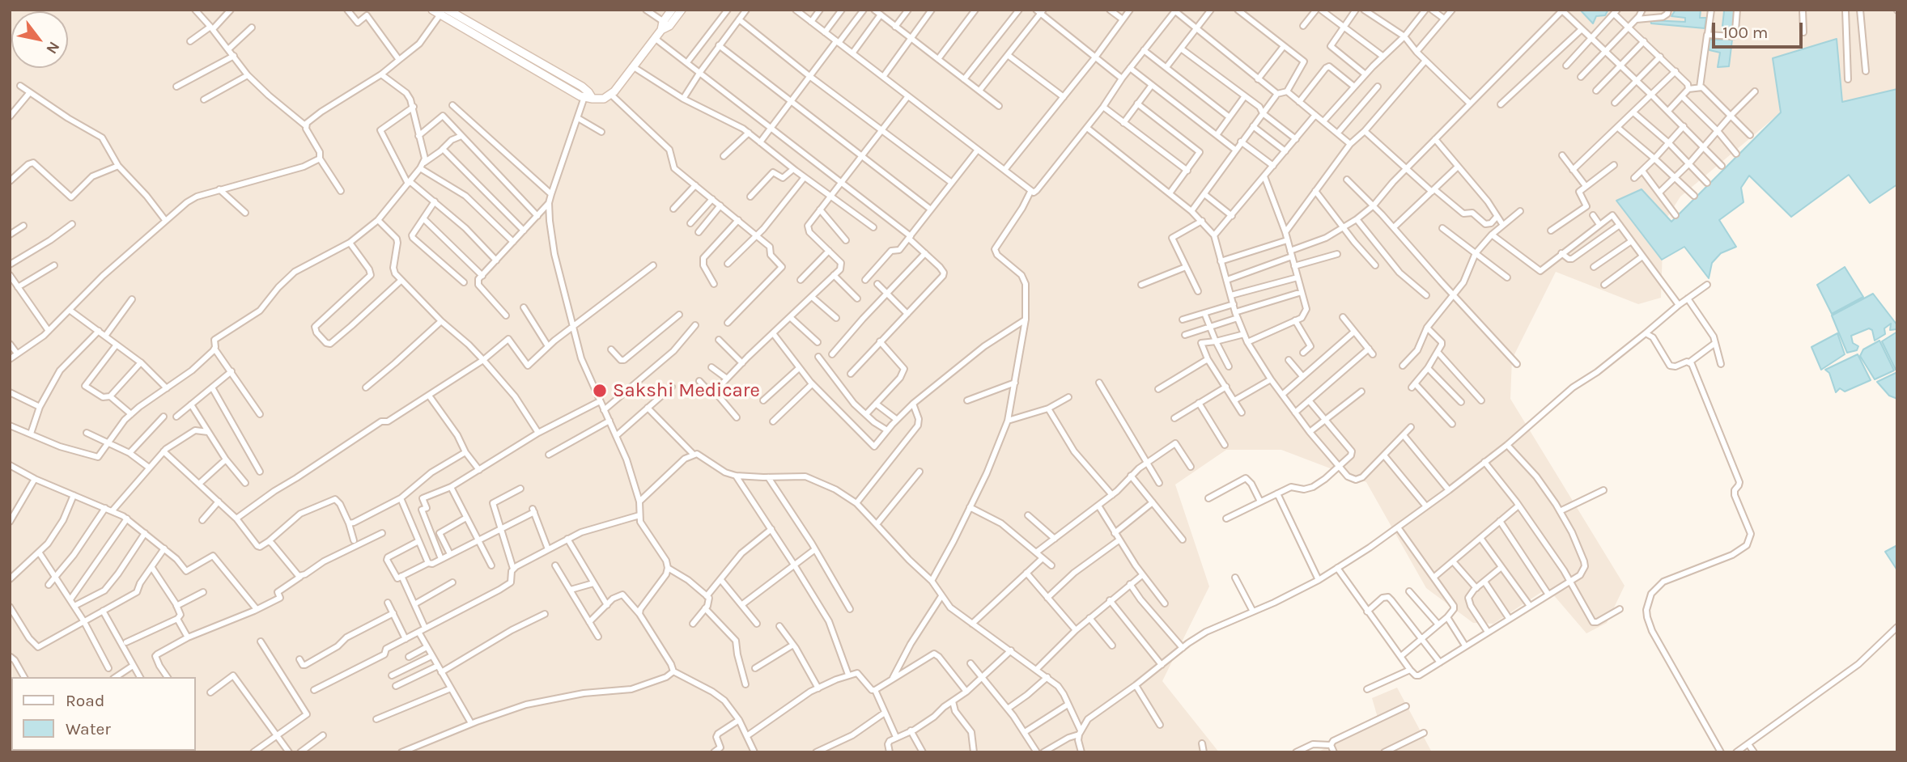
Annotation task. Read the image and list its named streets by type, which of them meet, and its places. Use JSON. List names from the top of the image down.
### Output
{
  "places": ["Sakshi Medicare"],
  "legend": ["Road", "Water"],
  "scale_bar": "100 m",
  "north": "bottom right"
}
